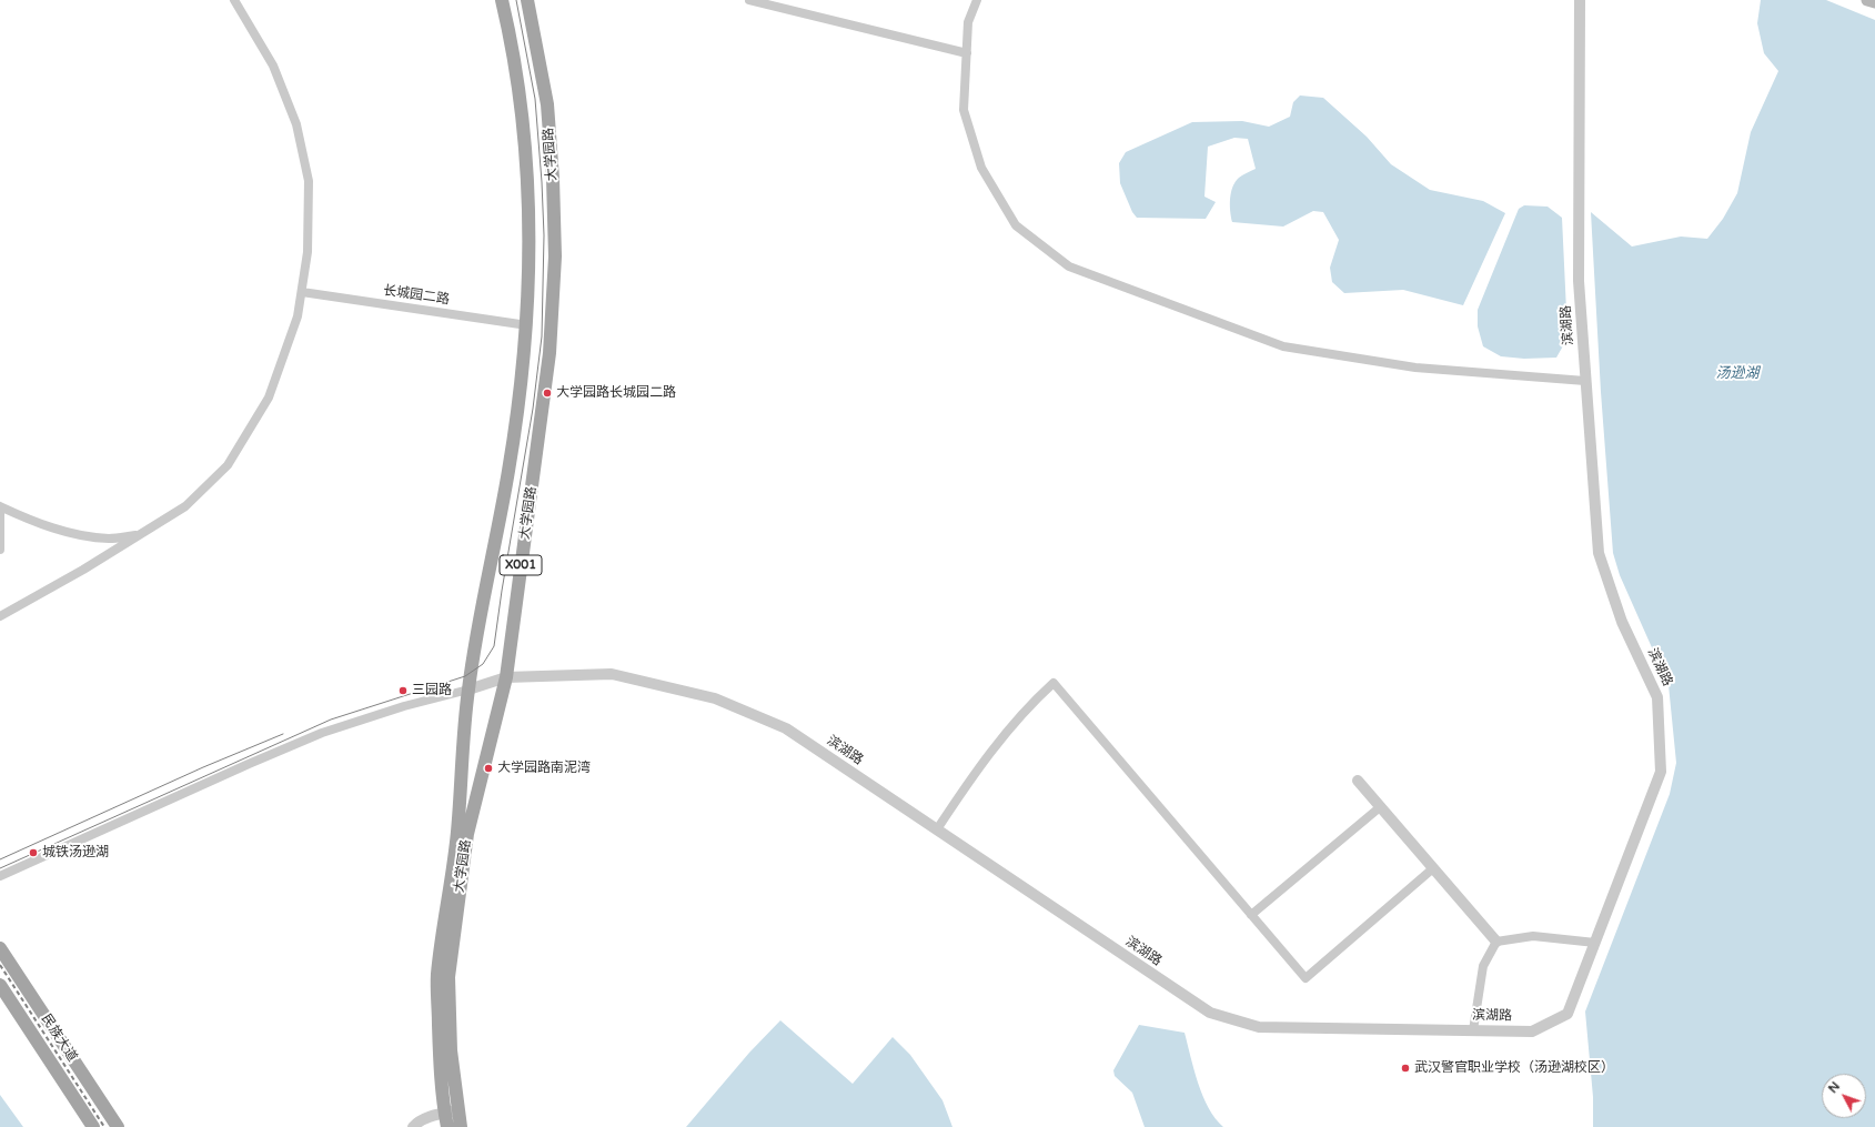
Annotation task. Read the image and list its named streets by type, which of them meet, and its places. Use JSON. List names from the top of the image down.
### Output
{
  "streets": {
    "main road": ["大学园路", "X001", "民族大道"],
    "street": ["长城园二路", "滨湖路"]
  },
  "crossings": [
    ["大学园路", "长城园二路"],
    ["大学园路", "滨湖路"]
  ],
  "water": ["汤逊湖"],
  "places": [
    "大学园路长城园二路",
    "三园路",
    "大学园路南泥湾",
    "城铁汤逊湖",
    "武汉警官职业学校（汤逊湖校区）"
  ],
  "north": "top left"
}
